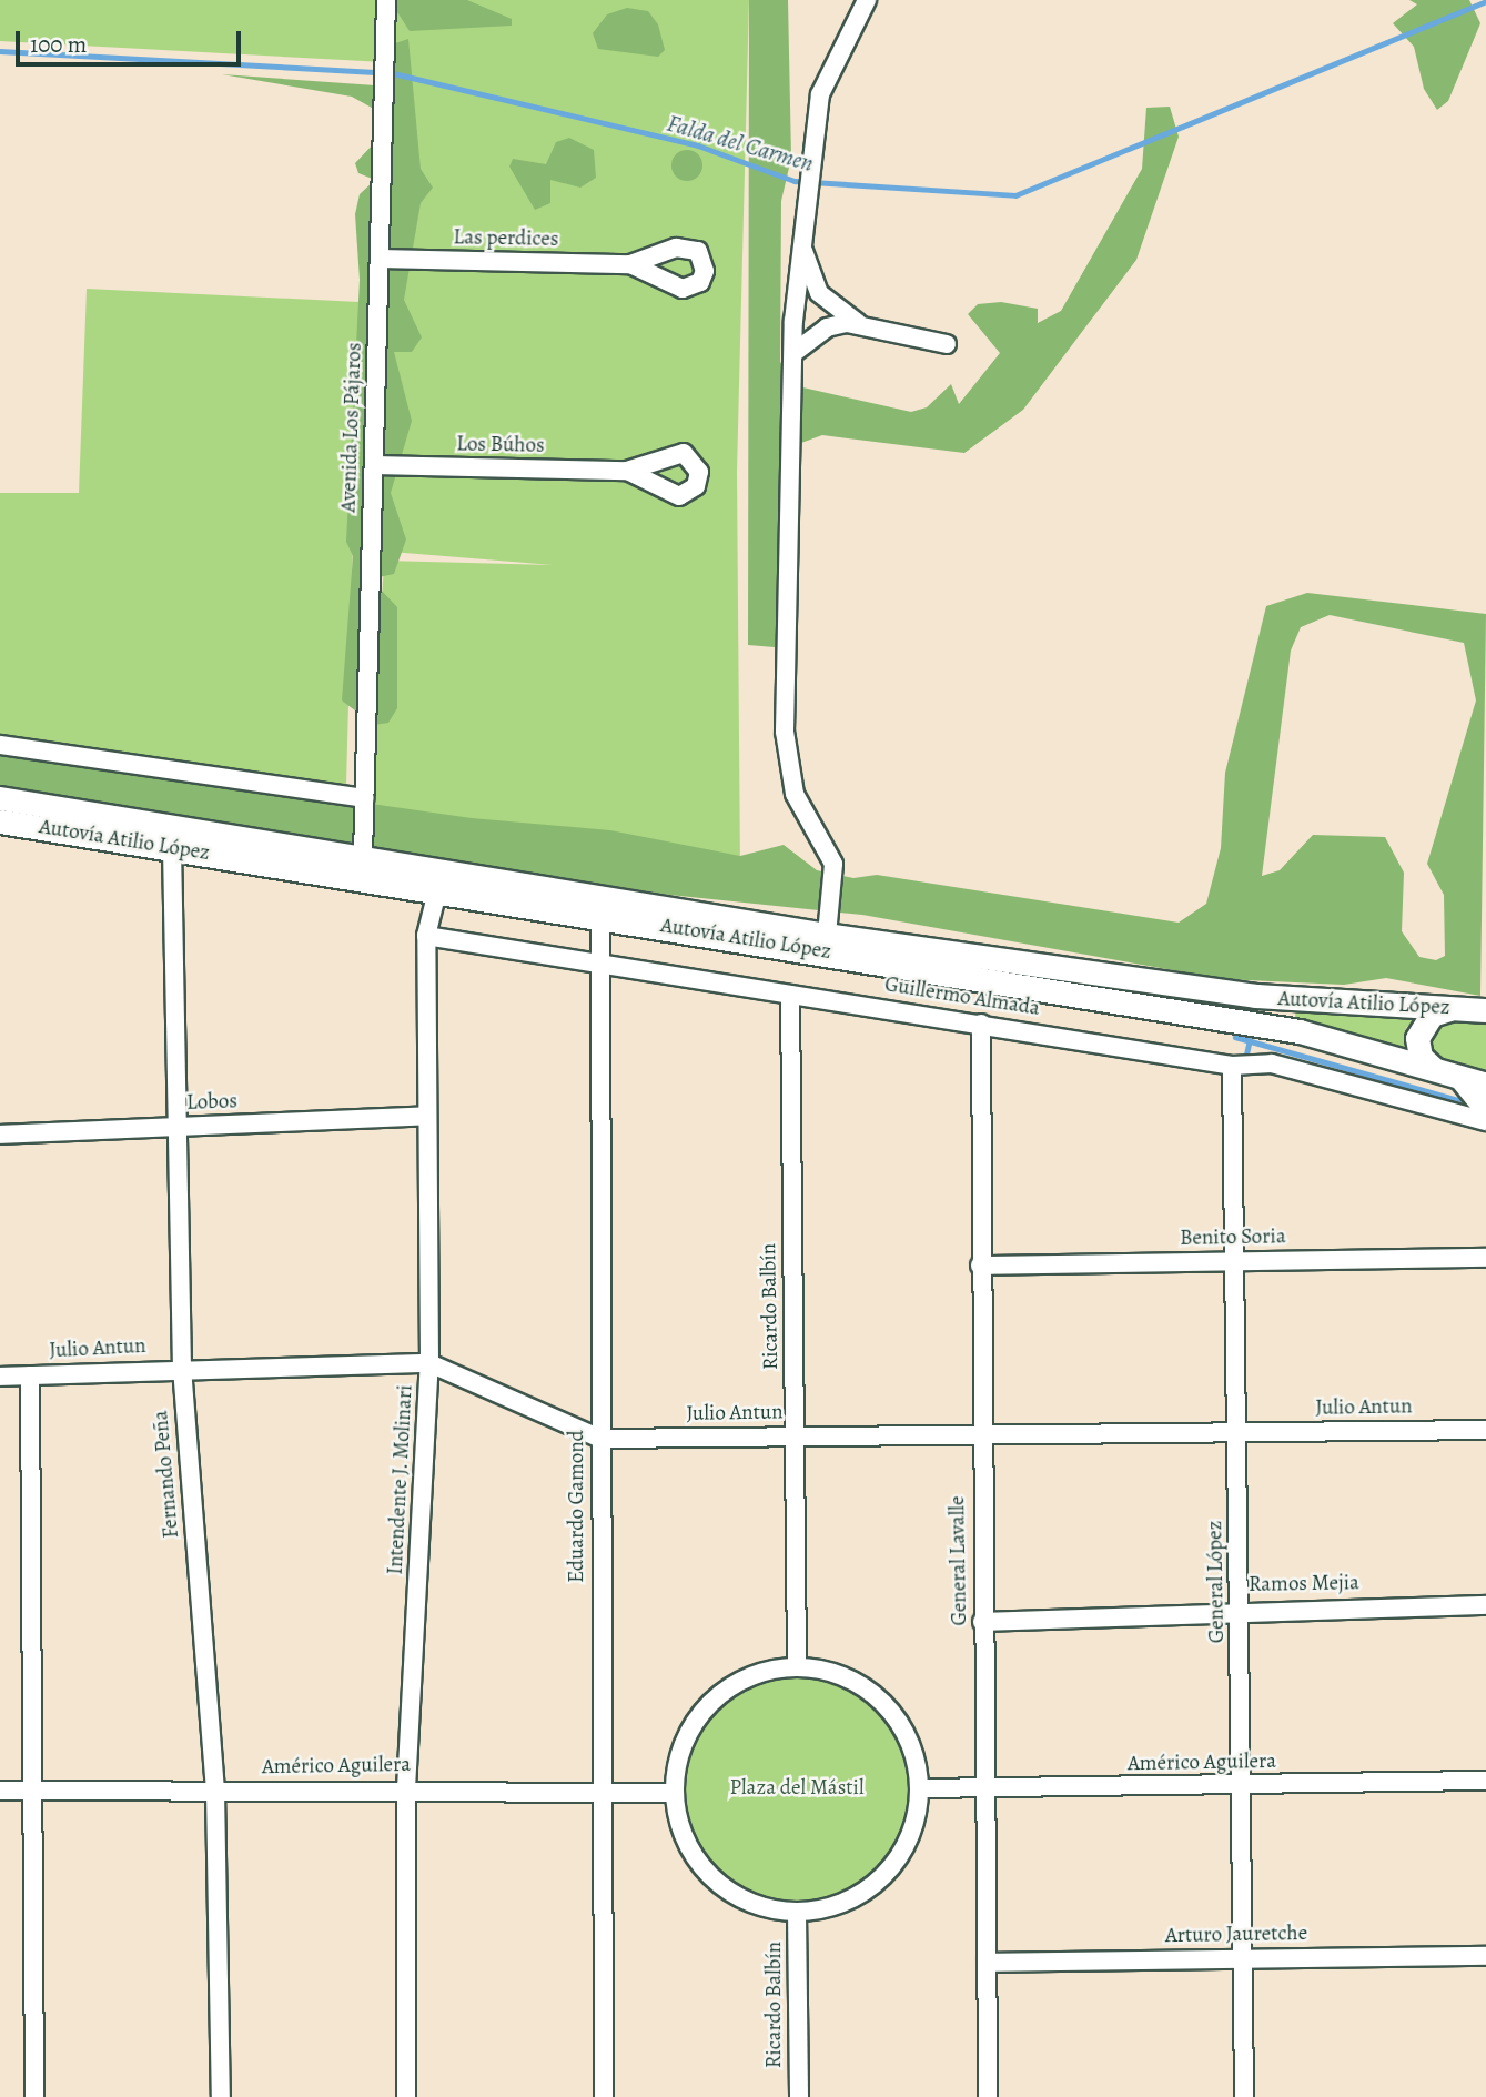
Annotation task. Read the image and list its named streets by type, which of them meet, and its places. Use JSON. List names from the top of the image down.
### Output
{
  "streets": {
    "main road": ["Autovía Atilio López"],
    "street": [
      "Las perdices",
      "Avenida Los Pájaros",
      "Los Búhos",
      "Guillermo Almada",
      "Lobos",
      "Benito Soria",
      "Ricardo Balbín",
      "Julio Antun",
      "Fernando Peña",
      "Intendente J. Molinari",
      "Eduardo Gamond",
      "General Lavalle",
      "General López",
      "Ramos Mejia",
      "Américo Aguilera",
      "Arturo Jauretche"
    ]
  },
  "crossings": [
    ["Las perdices", "Avenida Los Pájaros"],
    ["Avenida Los Pájaros", "Los Búhos"],
    ["Avenida Los Pájaros", "Autovía Atilio López"],
    ["Autovía Atilio López", "Fernando Peña"],
    ["Autovía Atilio López", "Intendente J. Molinari"],
    ["Autovía Atilio López", "Eduardo Gamond"],
    ["Guillermo Almada", "Ricardo Balbín"],
    ["Guillermo Almada", "Intendente J. Molinari"],
    ["Guillermo Almada", "Eduardo Gamond"],
    ["Guillermo Almada", "General Lavalle"],
    ["Guillermo Almada", "General López"],
    ["Lobos", "Fernando Peña"],
    ["Lobos", "Intendente J. Molinari"],
    ["Benito Soria", "General Lavalle"],
    ["Benito Soria", "General López"],
    ["Ricardo Balbín", "Julio Antun"],
    ["Ricardo Balbín", "Américo Aguilera"],
    ["Julio Antun", "Fernando Peña"],
    ["Julio Antun", "Intendente J. Molinari"],
    ["Julio Antun", "Eduardo Gamond"],
    ["Julio Antun", "General Lavalle"],
    ["Julio Antun", "General López"],
    ["Fernando Peña", "Américo Aguilera"],
    ["Intendente J. Molinari", "Américo Aguilera"],
    ["Eduardo Gamond", "Américo Aguilera"],
    ["General Lavalle", "Ramos Mejia"],
    ["General Lavalle", "Américo Aguilera"],
    ["General Lavalle", "Arturo Jauretche"],
    ["General López", "Ramos Mejia"],
    ["General López", "Américo Aguilera"],
    ["General López", "Arturo Jauretche"]
  ],
  "water": ["Falda del Carmen"],
  "parks": ["Plaza del Mástil"],
  "scale_bar": "100 m"
}
